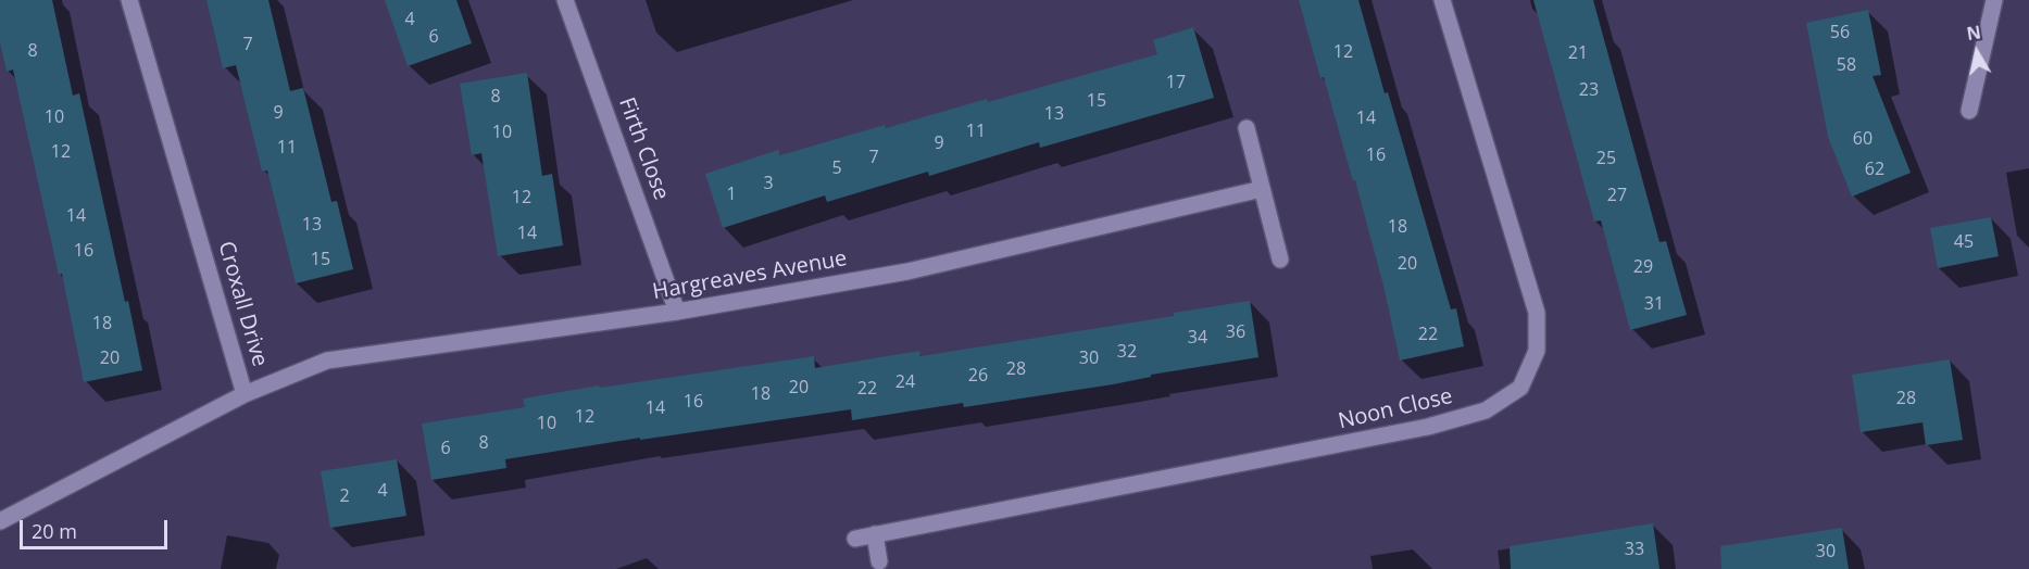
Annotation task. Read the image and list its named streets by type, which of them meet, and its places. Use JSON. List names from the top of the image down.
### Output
{
  "streets": {
    "street": [
      "Firth Close",
      "Hargreaves Avenue",
      "Croxall Drive",
      "Noon Close"
    ]
  },
  "crossings": [
    ["Firth Close", "Hargreaves Avenue"],
    ["Hargreaves Avenue", "Croxall Drive"]
  ],
  "house_numbers": [
    "4",
    "56",
    "6",
    "7",
    "8",
    "12",
    "21",
    "58",
    "17",
    "23",
    "8",
    "15",
    "9",
    "13",
    "10",
    "14",
    "11",
    "10",
    "60",
    "9",
    "11",
    "12",
    "16",
    "7",
    "25",
    "5",
    "62",
    "3",
    "1",
    "27",
    "12",
    "14",
    "13",
    "18",
    "14",
    "45",
    "16",
    "15",
    "20",
    "29",
    "31",
    "18",
    "36",
    "22",
    "34",
    "32",
    "20",
    "30",
    "28",
    "26",
    "24",
    "20",
    "22",
    "18",
    "28",
    "16",
    "14",
    "12",
    "10",
    "8",
    "6",
    "4",
    "2",
    "33",
    "30"
  ],
  "scale_bar": "20 m",
  "north": "top"
}
